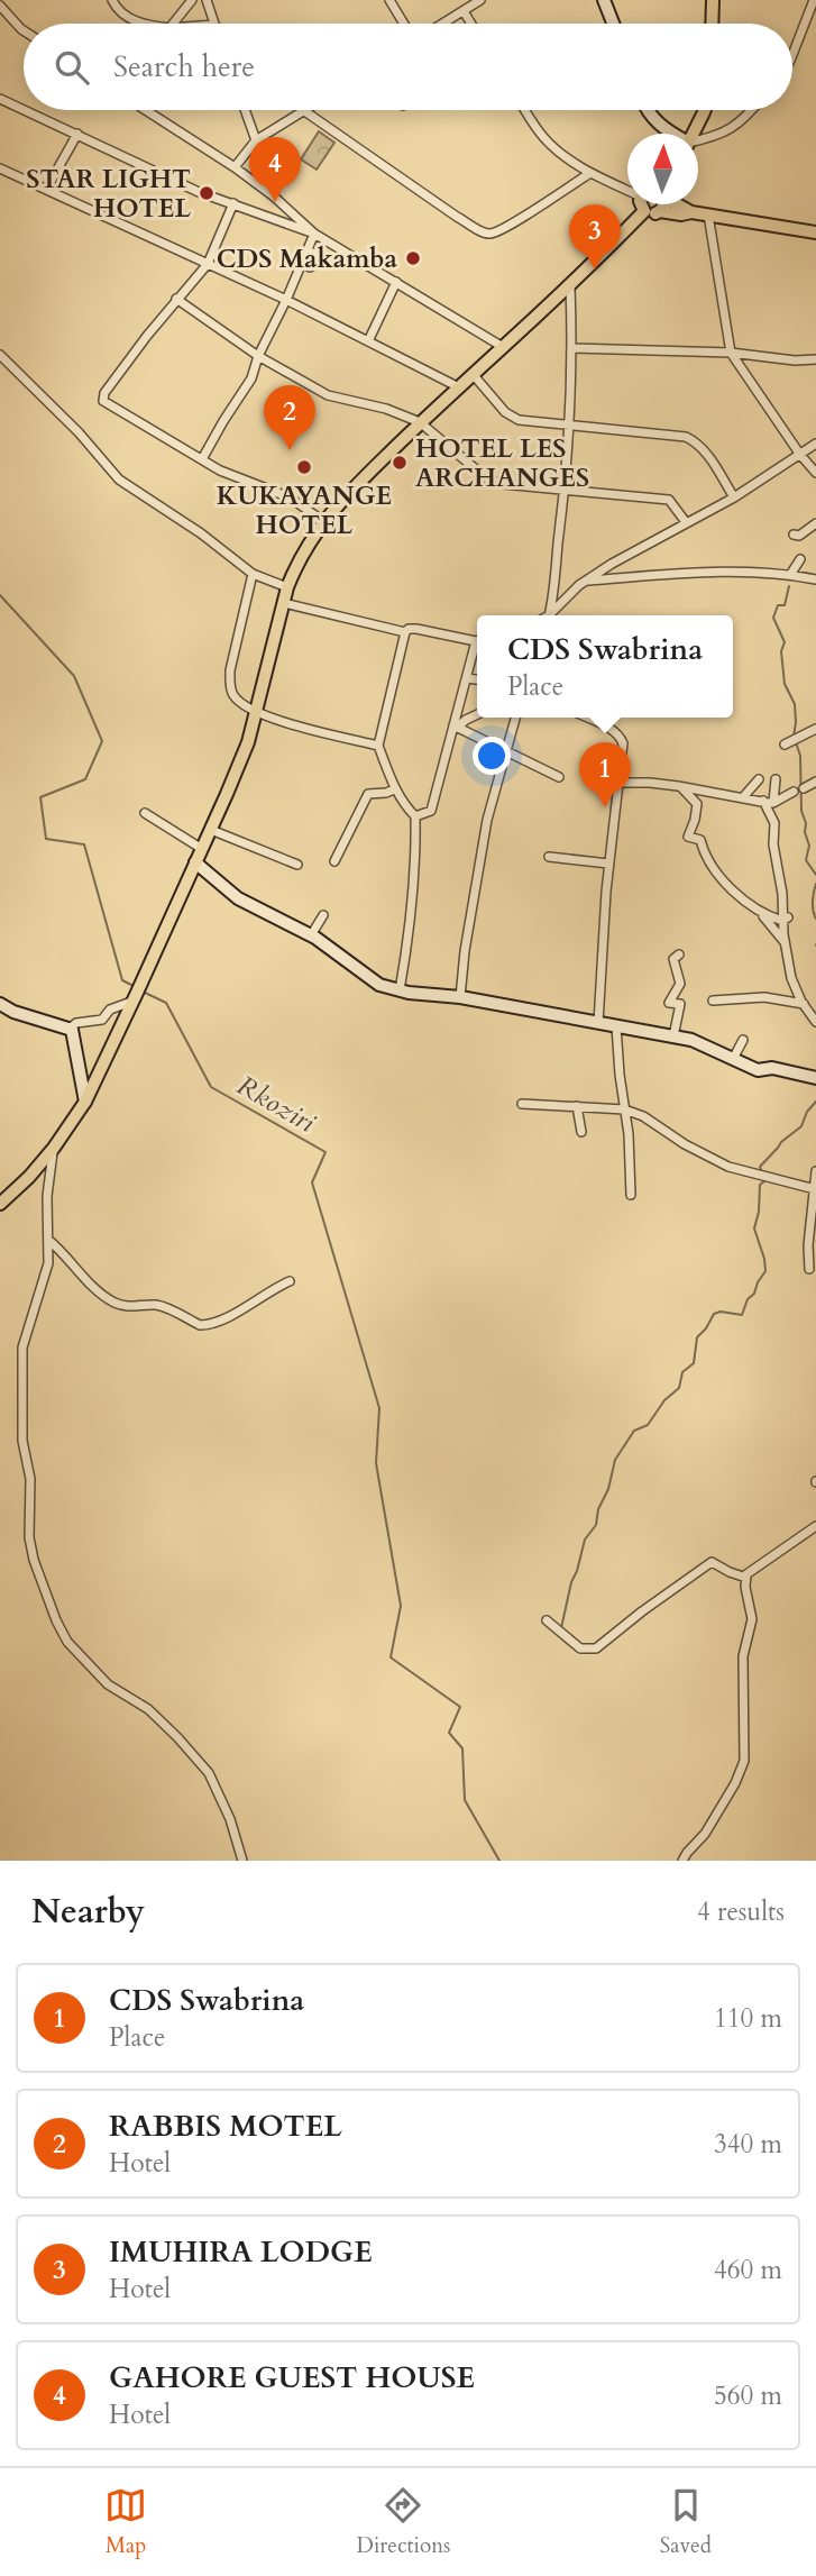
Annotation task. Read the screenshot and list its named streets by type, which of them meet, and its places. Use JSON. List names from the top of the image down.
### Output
{
  "water": ["Rkoziri"],
  "places": [
    "STAR LIGHT HOTEL",
    "CDS Makamba",
    "HOTEL LES ARCHANGES",
    "KUKAYANGE HOTEL"
  ],
  "north": "top",
  "page": {
    "search": "Search here",
    "pins": [
      "4",
      "3",
      "2",
      "1"
    ],
    "popup": ["CDS Swabrina", "Place"],
    "heading": ["Nearby", "4 results"],
    "list": [
      {
        "mark": "1",
        "name": "CDS Swabrina",
        "note": "Place",
        "value": "110 m"
      },
      {
        "mark": "2",
        "name": "RABBIS MOTEL",
        "note": "Hotel",
        "value": "340 m"
      },
      {
        "mark": "3",
        "name": "IMUHIRA LODGE",
        "note": "Hotel",
        "value": "460 m"
      },
      {
        "mark": "4",
        "name": "GAHORE GUEST HOUSE",
        "note": "Hotel",
        "value": "560 m"
      }
    ],
    "nav": ["Map", "Directions", "Saved"]
  }
}
